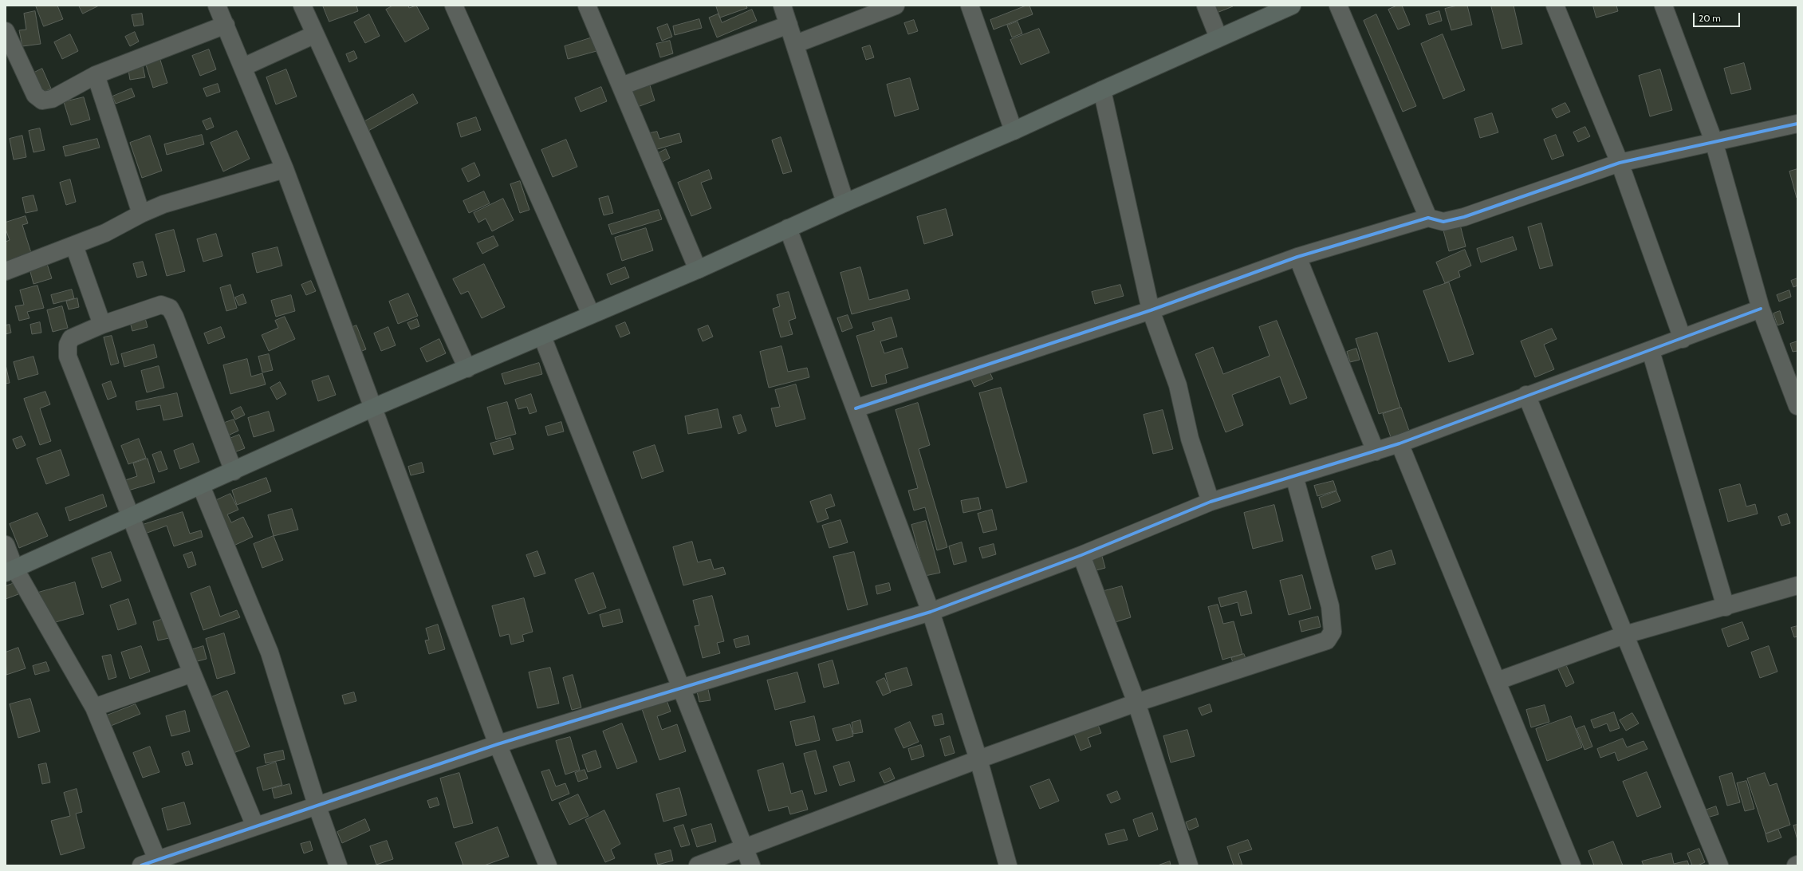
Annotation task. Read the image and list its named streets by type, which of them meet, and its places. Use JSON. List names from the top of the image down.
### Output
{
  "scale_bar": "20 m"
}
